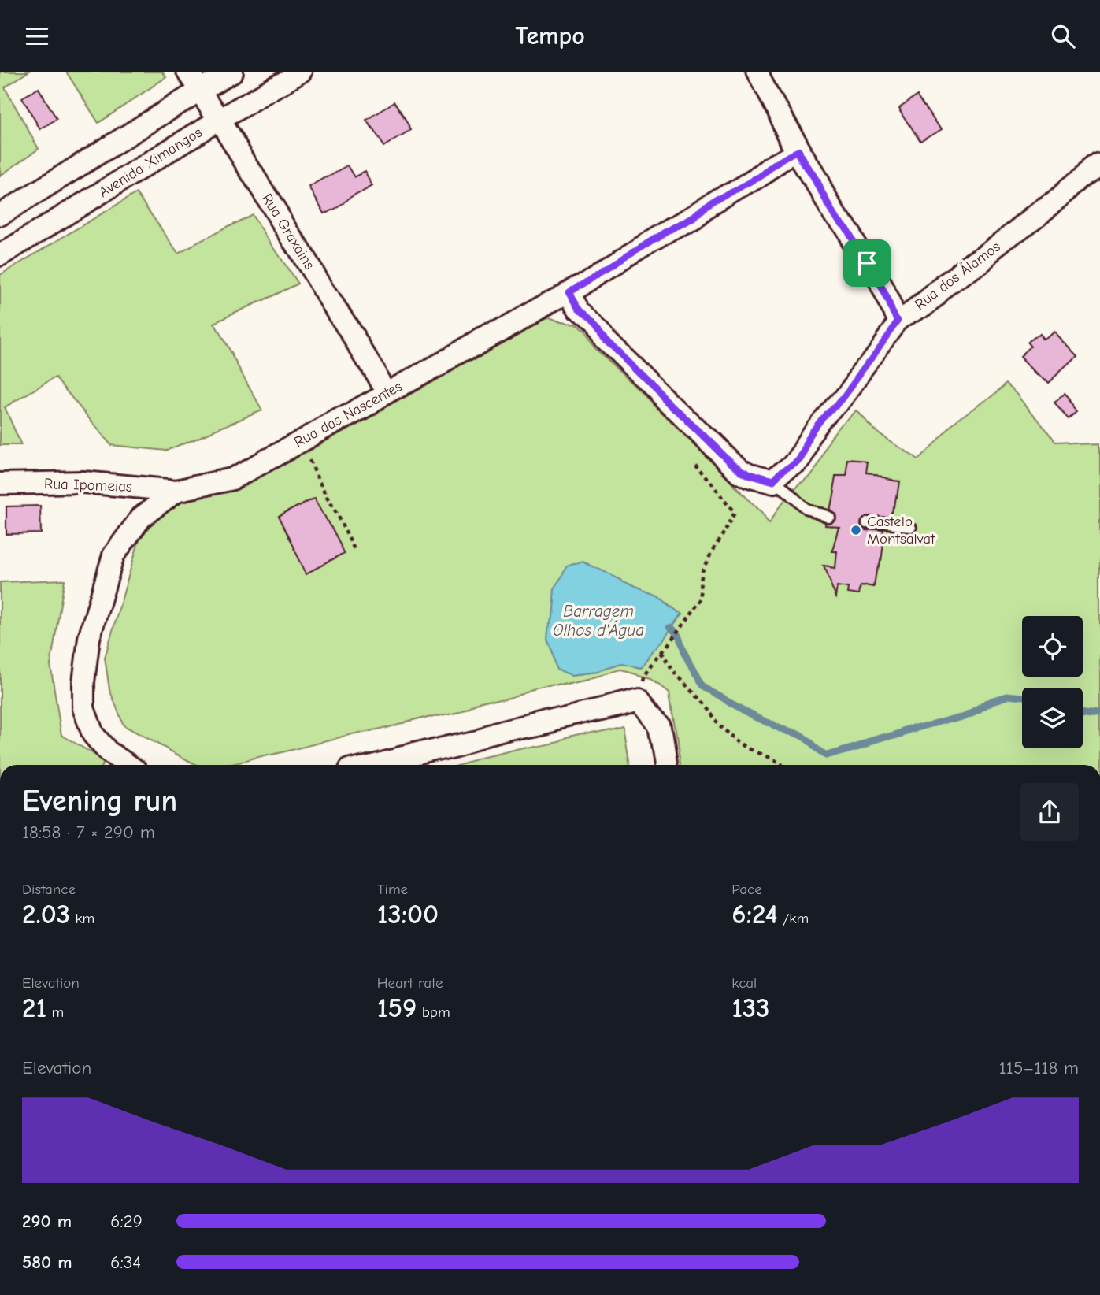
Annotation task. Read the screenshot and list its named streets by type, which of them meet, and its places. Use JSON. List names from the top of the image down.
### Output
{
  "streets": {
    "street": [
      "Avenida Ximangos",
      "Rua Graxains",
      "Rua dos Álamos",
      "Rua das Nascentes",
      "Rua Ipomeias"
    ]
  },
  "crossings": [
    ["Avenida Ximangos", "Rua Graxains"],
    ["Rua Graxains", "Rua das Nascentes"],
    ["Rua das Nascentes", "Rua Ipomeias"]
  ],
  "water": ["Barragem Olhos d'Água"],
  "places": ["Castelo Montsalvat"],
  "page": {
    "header": "Tempo",
    "heading": ["Evening run", "18:58 · 7 × 290 m"],
    "stats": [
      ["Distance", "2.03 km"],
      ["Time", "13:00"],
      ["Pace", "6:24 /km"],
      ["Elevation", "21 m"],
      ["Heart rate", "159 bpm"],
      ["kcal", "133"]
    ],
    "chart": ["Elevation", "115–118 m"],
    "list": [
      {
        "name": "290 m",
        "note": "6:29"
      },
      {
        "name": "580 m",
        "note": "6:34"
      }
    ]
  }
}
